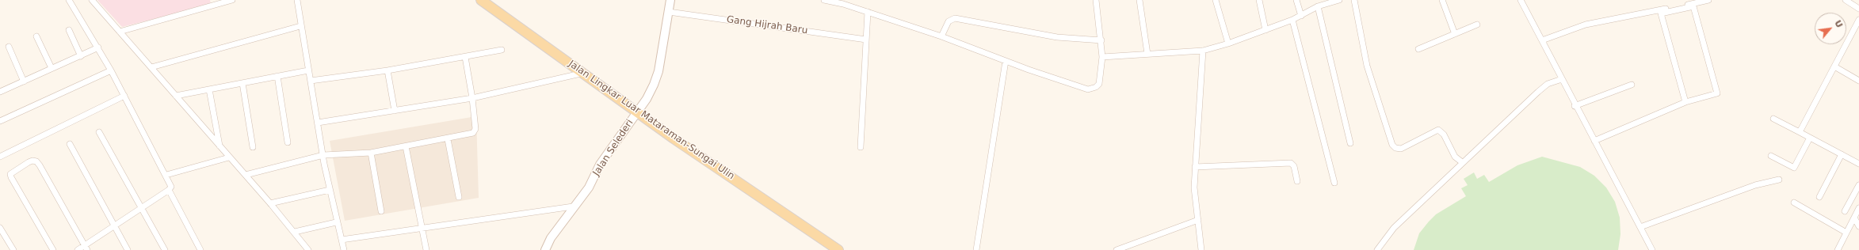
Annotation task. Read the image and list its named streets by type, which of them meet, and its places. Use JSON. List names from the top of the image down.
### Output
{
  "streets": {
    "main road": ["Jalan Lingkar Luar Mataraman-Sungai Ulin"],
    "street": ["Gang Hijrah Baru", "Jalan Selederi"]
  },
  "crossings": [
    ["Gang Hijrah Baru", "Jalan Selederi"],
    ["Jalan Lingkar Luar Mataraman-Sungai Ulin", "Jalan Selederi"]
  ],
  "north": "top right"
}
